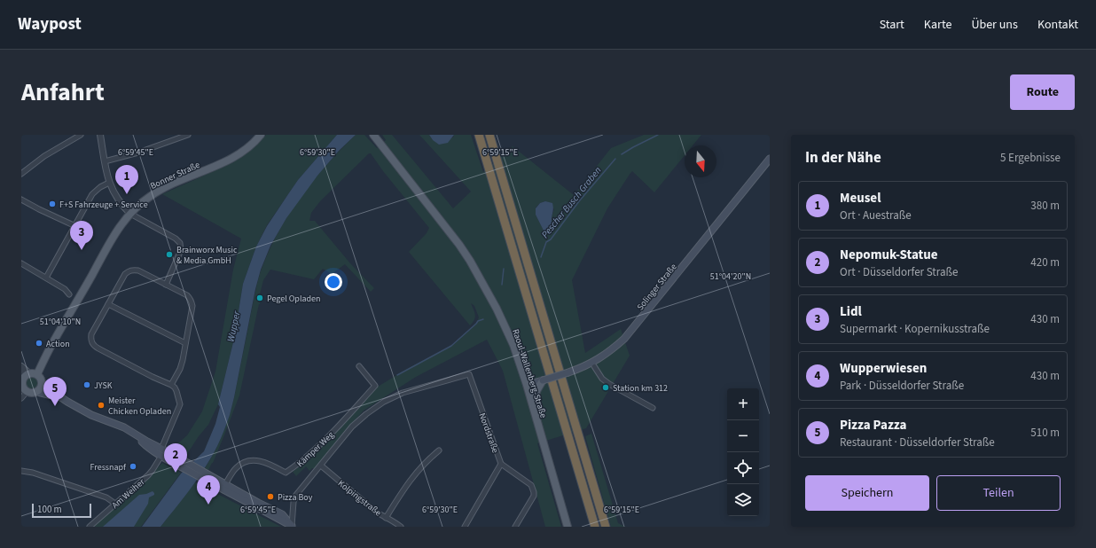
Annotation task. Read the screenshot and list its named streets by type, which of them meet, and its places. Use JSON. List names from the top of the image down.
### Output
{
  "streets": {
    "main road": ["Bonner Straße", "Solinger Straße", "Raoul-Wallenberg-Straße"],
    "street": [
      "Nordstraße",
      "Kämper Weg",
      "Am Weiher",
      "Kolpingstraße"
    ]
  },
  "crossings": [
    ["Solinger Straße", "Raoul-Wallenberg-Straße"],
    ["Nordstraße", "Kolpingstraße"]
  ],
  "water": ["Pescher Busch Graben", "Wupper"],
  "places": [
    "F+S Fahrzeuge + Service",
    "Brainworx Music & Media GmbH",
    "Pegel Opladen",
    "Action",
    "JYSK",
    "Station km 312",
    "Meister Chicken Opladen",
    "Fressnapf",
    "Pizza Boy"
  ],
  "scale_bar": "100 m",
  "north": "bottom",
  "page": {
    "header": "Waypost",
    "nav": [
      "Start",
      "Karte",
      "Über uns",
      "Kontakt"
    ],
    "title": "Anfahrt",
    "buttons": [
      "Route",
      ["Speichern", "Teilen"]
    ],
    "heading": ["In der Nähe", "5 Ergebnisse"],
    "pins": [
      "1",
      "3",
      "5",
      "2",
      "4"
    ],
    "list": [
      {
        "mark": "1",
        "name": "Meusel",
        "note": "Ort · Auestraße",
        "value": "380 m"
      },
      {
        "mark": "2",
        "name": "Nepomuk-Statue",
        "note": "Ort · Düsseldorfer Straße",
        "value": "420 m"
      },
      {
        "mark": "3",
        "name": "Lidl",
        "note": "Supermarkt · Kopernikusstraße",
        "value": "430 m"
      },
      {
        "mark": "4",
        "name": "Wupperwiesen",
        "note": "Park · Düsseldorfer Straße",
        "value": "430 m"
      },
      {
        "mark": "5",
        "name": "Pizza Pazza",
        "note": "Restaurant · Düsseldorfer Straße",
        "value": "510 m"
      }
    ],
    "map_buttons": ["+", "−"],
    "scale": "100 m"
  },
  "coordinates": [
    "6°59'45\"E",
    "6°59'30\"E",
    "6°59'15\"E",
    "51°04'20\"N",
    "51°04'10\"N"
  ]
}
